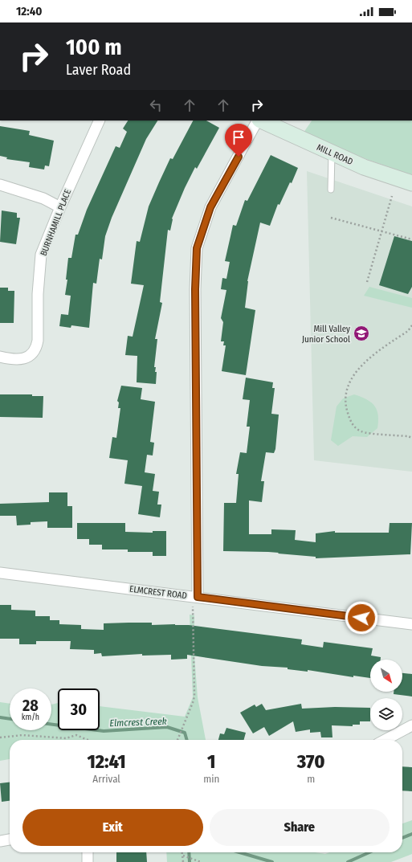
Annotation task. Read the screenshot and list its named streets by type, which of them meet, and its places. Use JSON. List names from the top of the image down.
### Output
{
  "streets": {
    "street": ["MILL ROAD", "BURNHAMILL PLACE", "ELMCREST ROAD"]
  },
  "water": ["Elmcrest Creek"],
  "places": {
    "school or university": ["Mill Valley Junior School"]
  },
  "north": "bottom right",
  "page": {
    "status": "12:40",
    "turn": ["100 m", "Laver Road"],
    "speed": "28 km/h",
    "limit": "30",
    "eta": [
      "12:41",
      "Arrival",
      "1",
      "min",
      "370",
      "m"
    ],
    "buttons": ["Exit", "Share"]
  }
}
